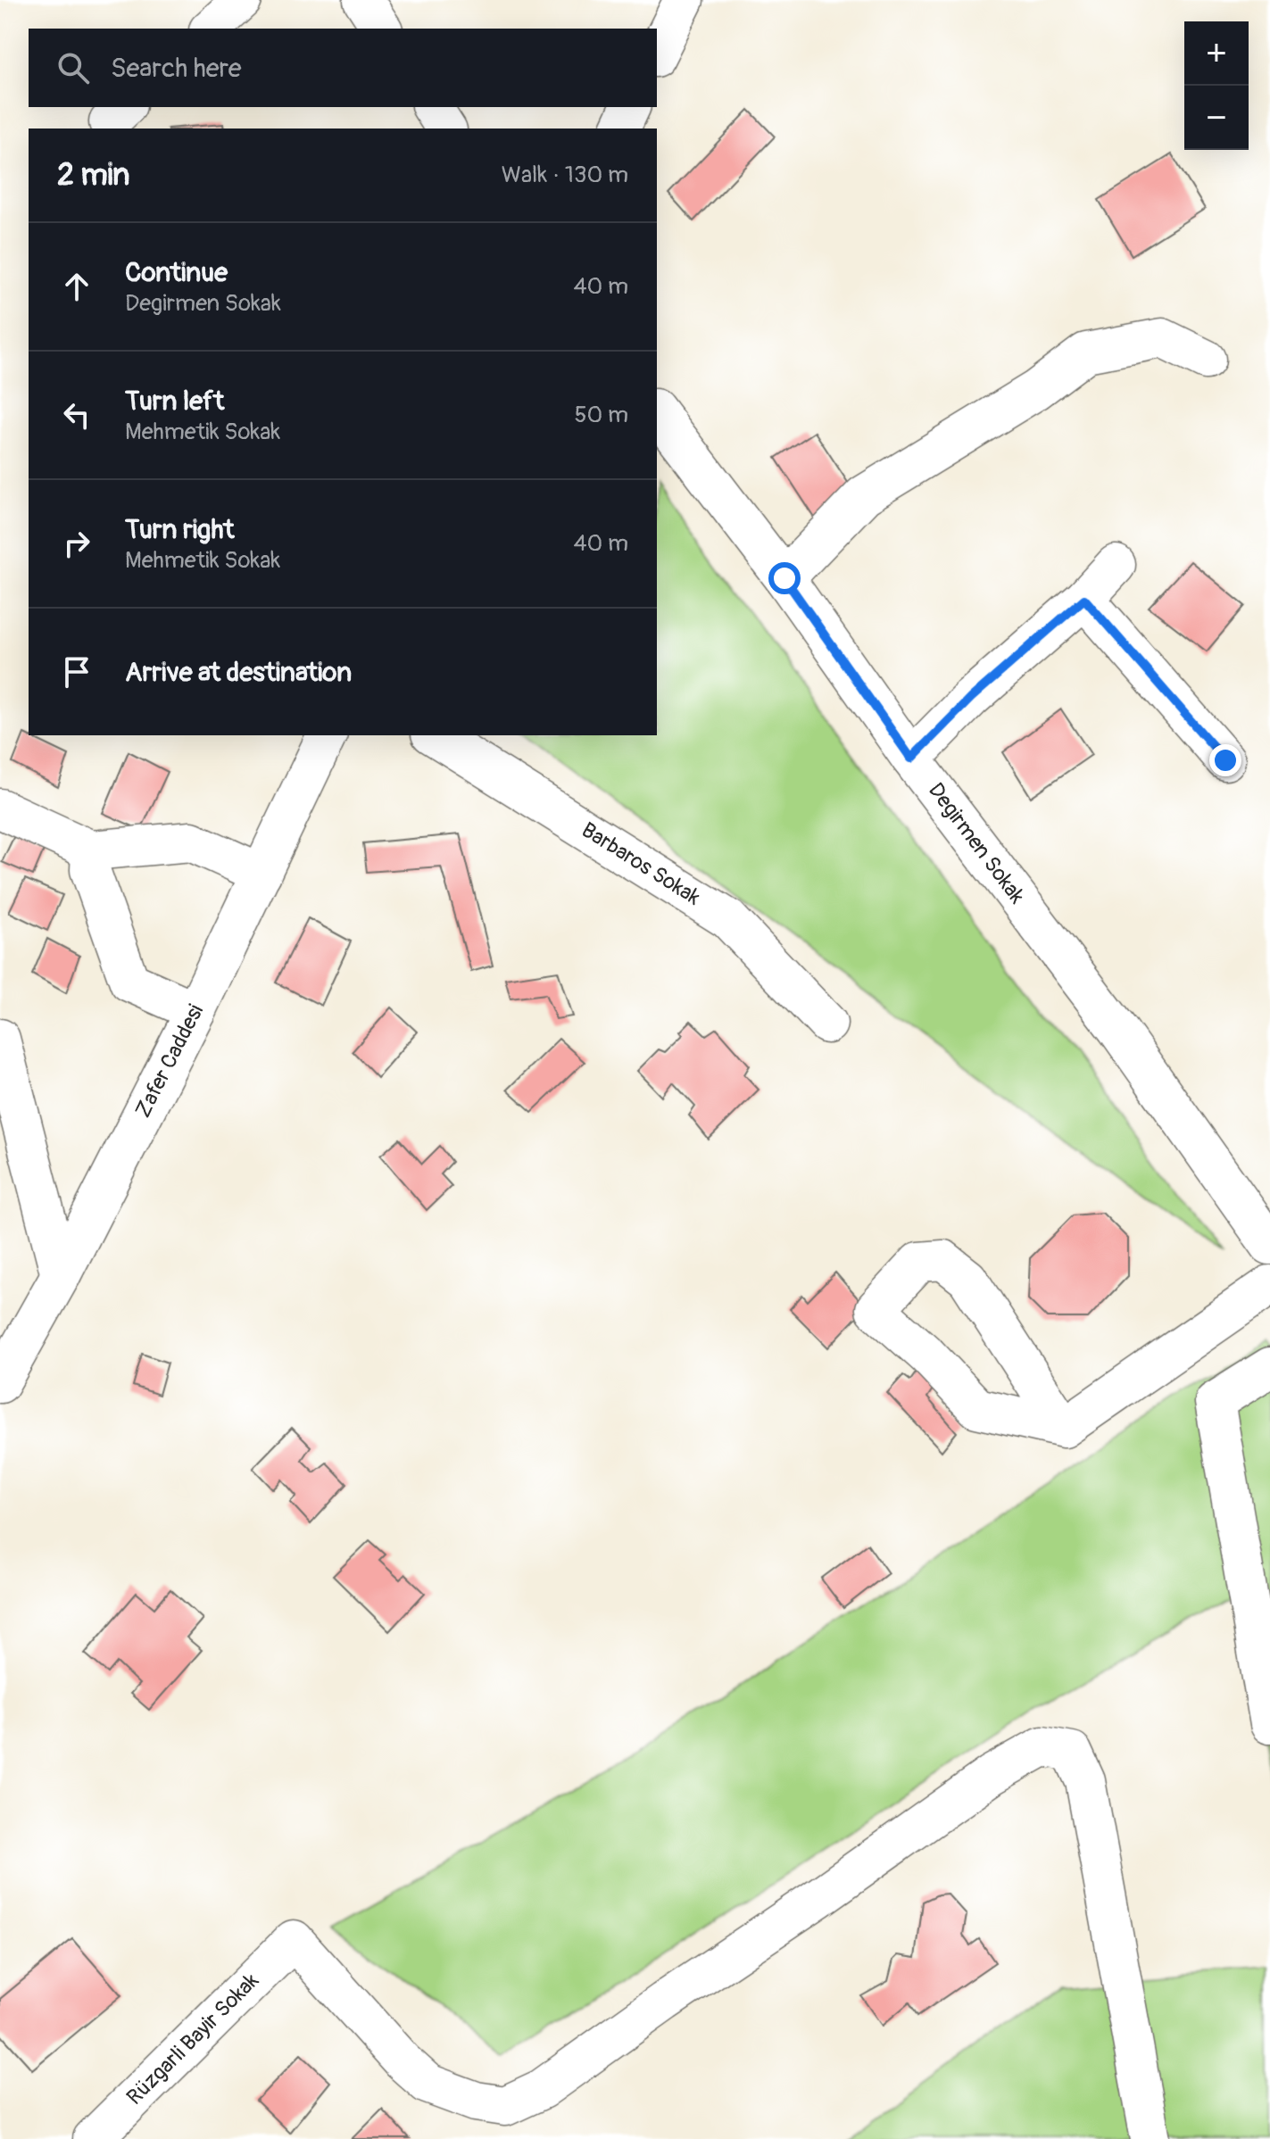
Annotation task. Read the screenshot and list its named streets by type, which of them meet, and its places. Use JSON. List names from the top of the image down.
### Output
{
  "streets": {
    "street": [
      "Degirmen Sokak",
      "Barbaros Sokak",
      "Zafer Caddesi",
      "Rüzgarli Bayir Sokak"
    ]
  },
  "page": {
    "map_buttons": ["+", "−"],
    "search": "Search here",
    "heading": ["2 min", "Walk · 130 m"],
    "list": [
      ["Continue", "Degirmen Sokak", "40 m"],
      ["Turn left", "Mehmetik Sokak", "50 m"],
      ["Turn right", "Mehmetik Sokak", "40 m"],
      "Arrive at destination"
    ]
  }
}
